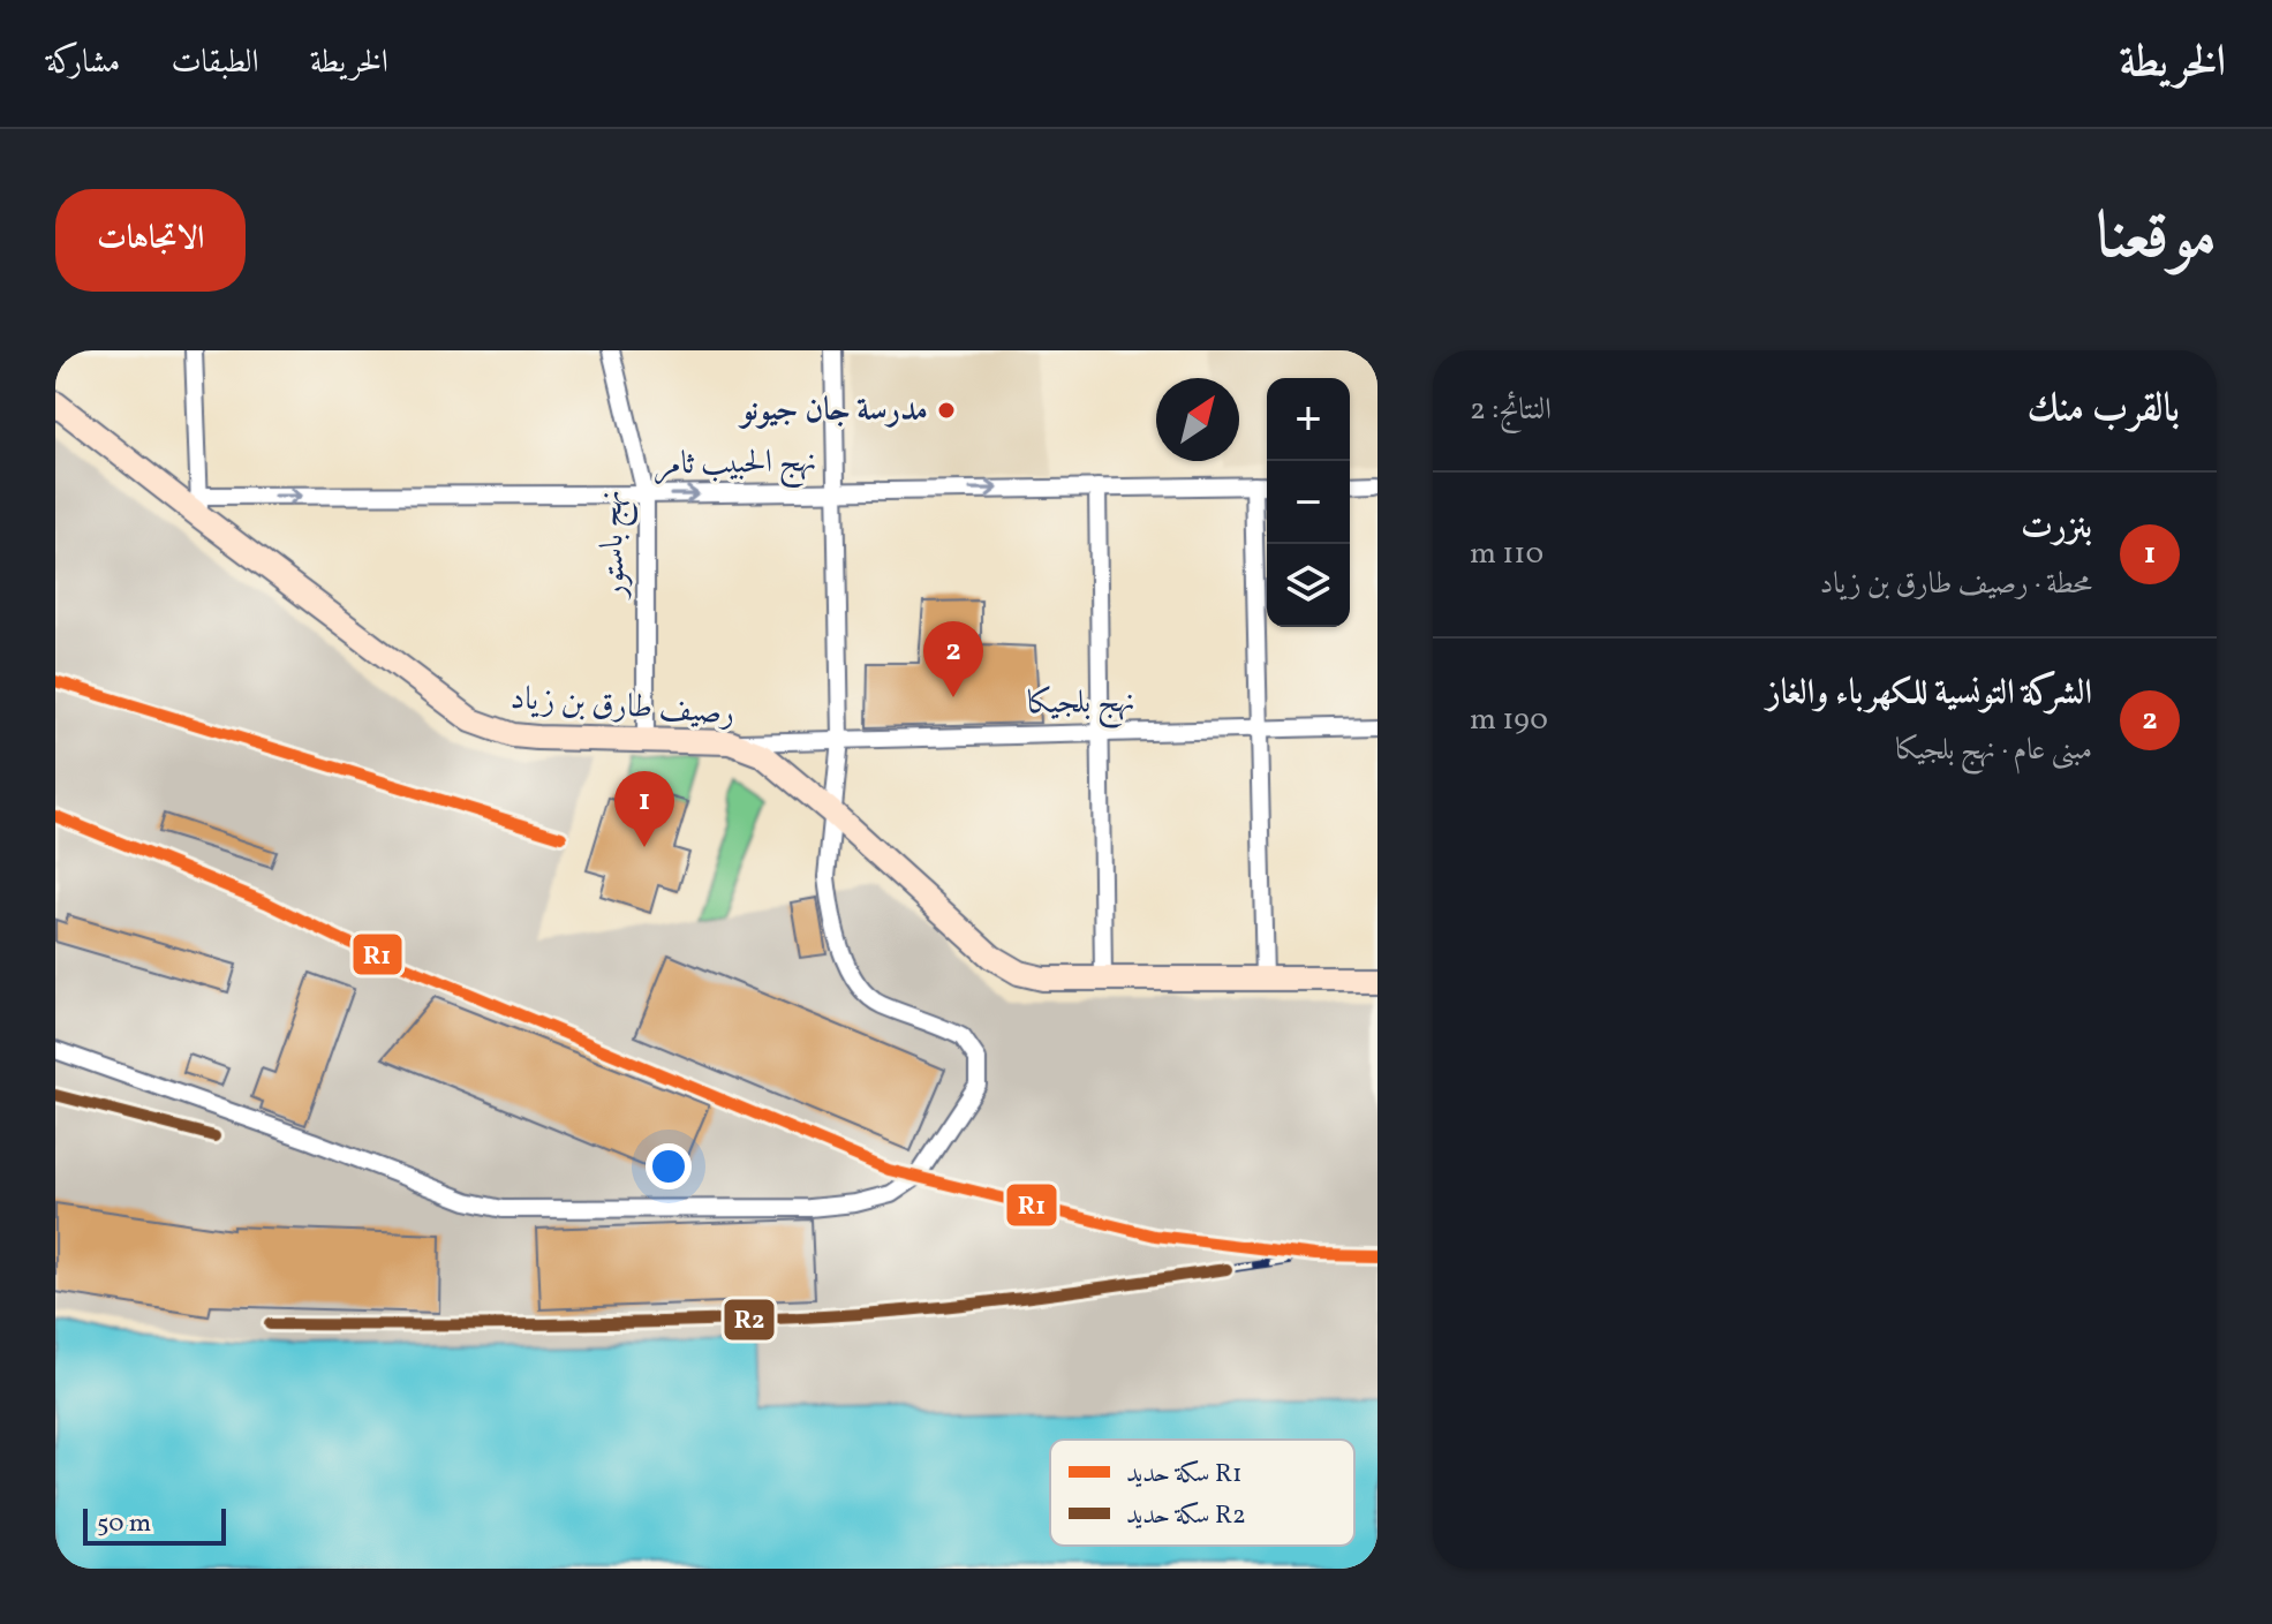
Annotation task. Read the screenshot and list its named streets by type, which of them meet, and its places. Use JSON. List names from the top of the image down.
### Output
{
  "streets": {
    "main road": ["رصيف طارق بن زياد"],
    "street": ["نهج الحبيب ثامر", "نهج باستور", "نهج بلجيكا"]
  },
  "crossings": [
    ["نهج الحبيب ثامر", "نهج باستور"],
    ["نهج الحبيب ثامر", "رصيف طارق بن زياد"],
    ["نهج باستور", "رصيف طارق بن زياد"],
    ["نهج بلجيكا", "رصيف طارق بن زياد"]
  ],
  "one_way": ["نهج الحبيب ثامر"],
  "places": ["مدرسة جان جيونو"],
  "lines": ["rail line R1", "rail line R2"],
  "legend": ["سكة حديد R1", "سكة حديد R2"],
  "scale_bar": "50 m",
  "north": "top right",
  "page": {
    "header": "الخريطة",
    "nav": ["الخريطة", "الطبقات", "مشاركة"],
    "title": "موقعنا",
    "buttons": "الاتجاهات",
    "heading": ["بالقرب منك", "النتائج: 2"],
    "map_buttons": ["+", "−"],
    "list": [
      {
        "mark": "1",
        "name": "بنزرت",
        "note": "محطة · رصيف طارق بن زياد",
        "value": "110 m"
      },
      {
        "mark": "2",
        "name": "الشركة التونسية للكهرباء والغاز",
        "note": "مبنى عام · نهج بلجيكا",
        "value": "190 m"
      }
    ],
    "pins": ["2", "1"],
    "scale": "50 m"
  }
}
